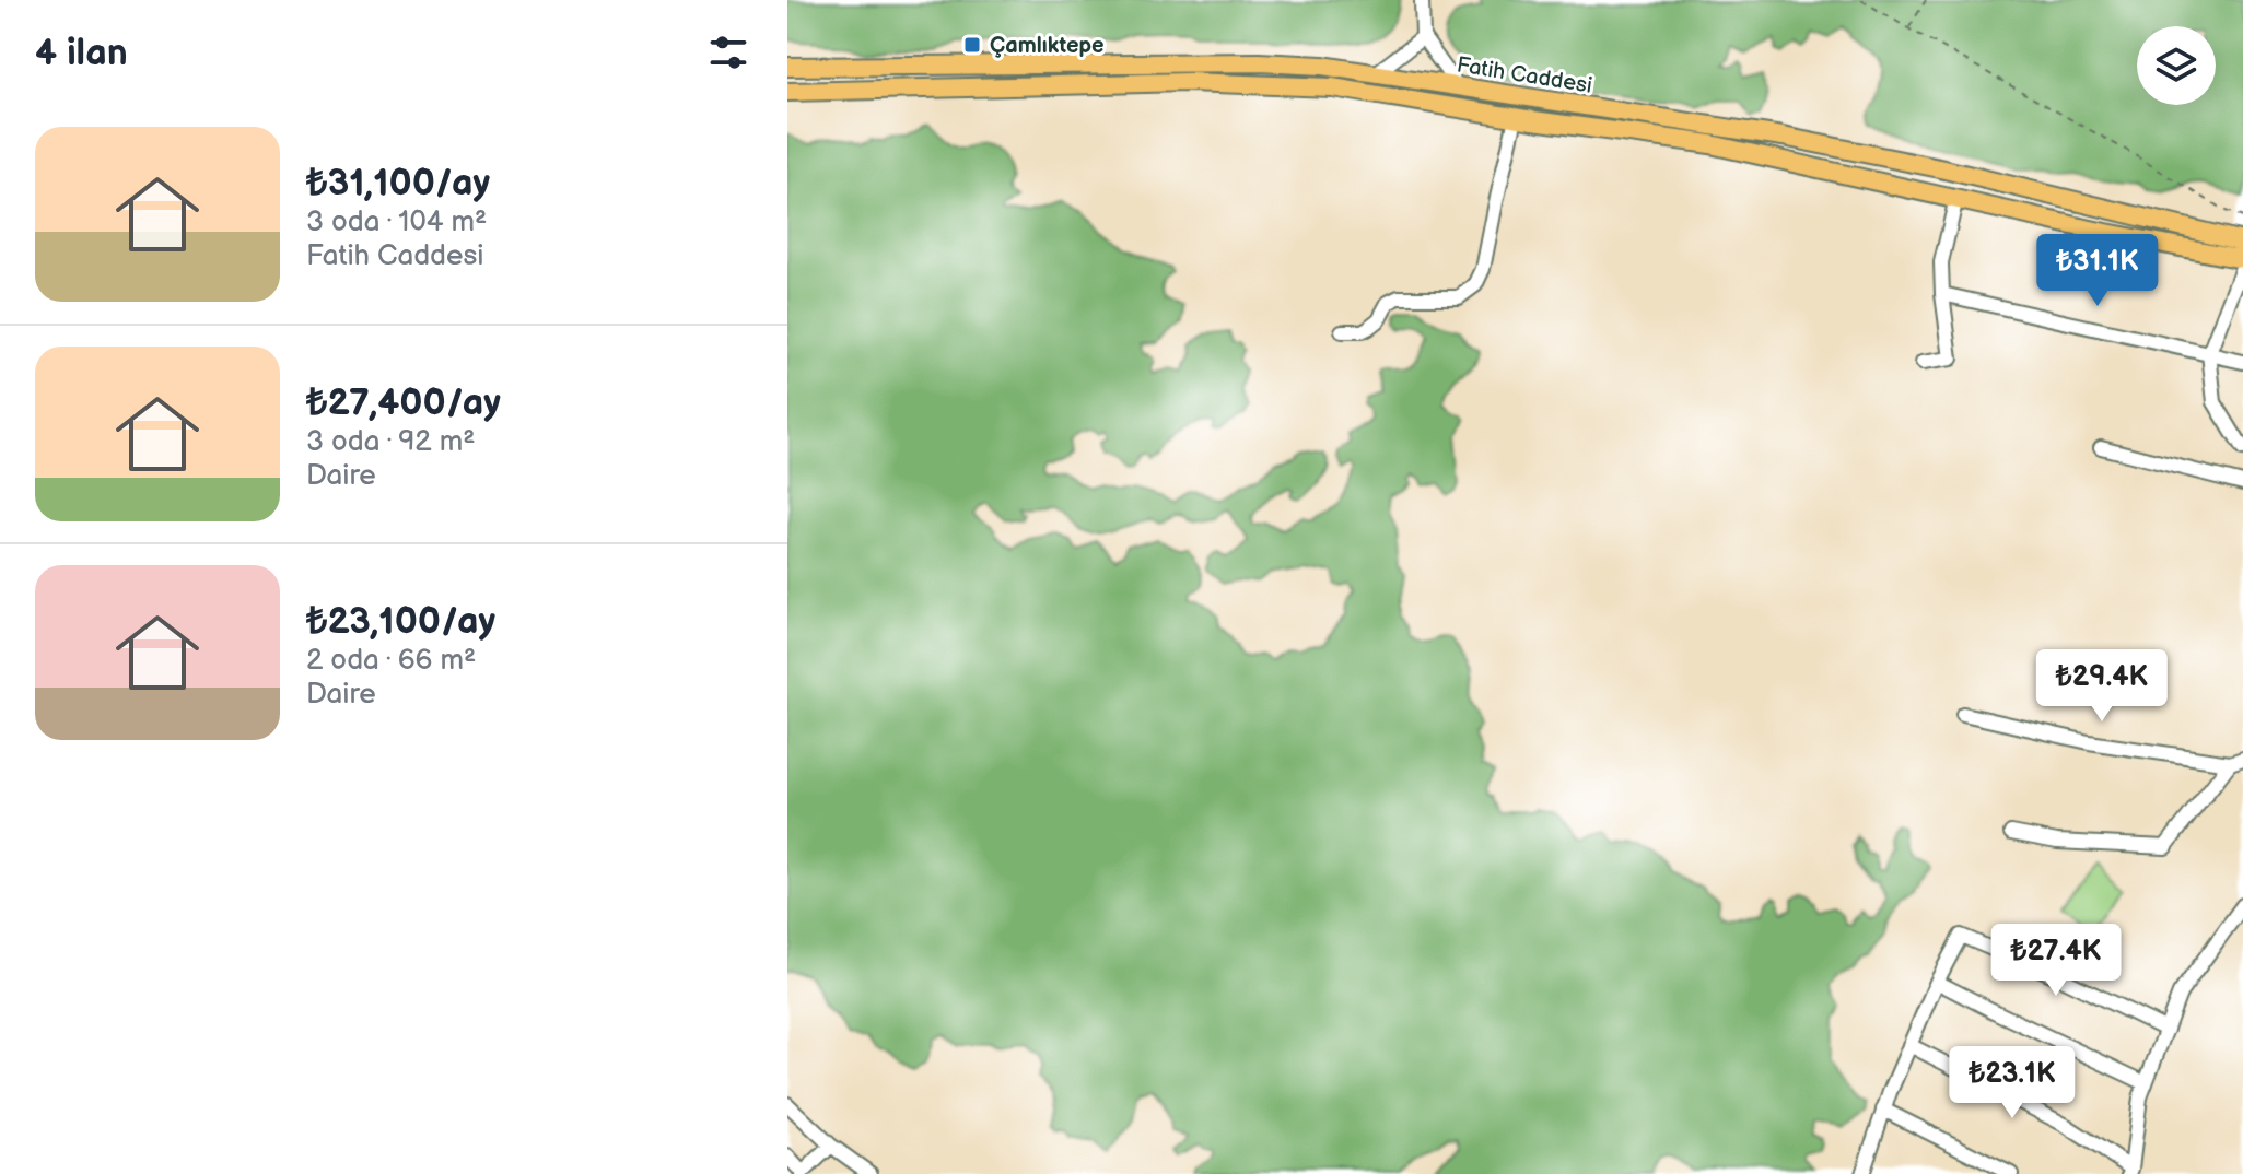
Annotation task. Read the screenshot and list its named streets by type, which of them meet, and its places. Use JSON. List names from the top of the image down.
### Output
{
  "streets": {
    "main road": ["Fatih Caddesi"]
  },
  "places": {
    "transit": ["Çamlıktepe"]
  },
  "page": {
    "heading": "4 ilan",
    "list": [
      {
        "name": "₺31,100/ay",
        "note": "3 oda · 104 m² · Fatih Caddesi"
      },
      {
        "name": "₺27,400/ay",
        "note": "3 oda · 92 m² · Daire"
      },
      {
        "name": "₺23,100/ay",
        "note": "2 oda · 66 m² · Daire"
      }
    ],
    "price": [
      "₺31.1K",
      "₺29.4K",
      "₺27.4K",
      "₺23.1K"
    ]
  }
}
